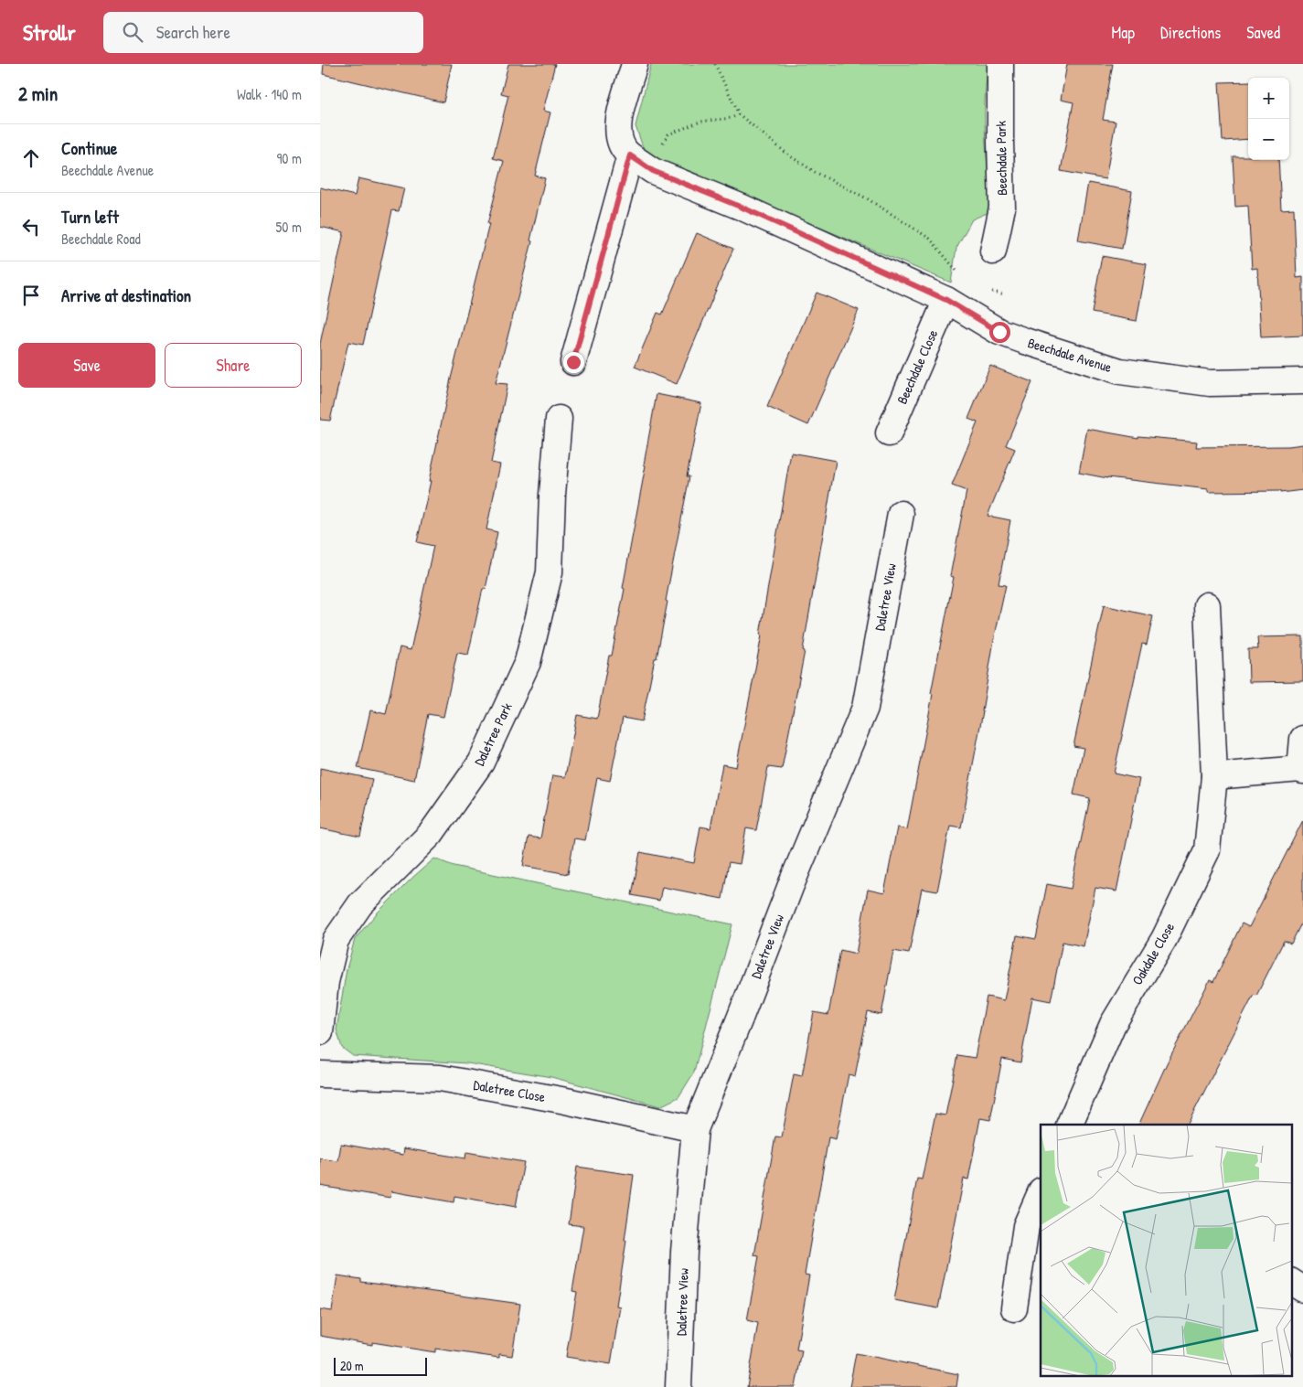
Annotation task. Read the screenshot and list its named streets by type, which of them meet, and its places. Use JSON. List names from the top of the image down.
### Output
{
  "streets": {
    "street": [
      "Beechdale Park",
      "Beechdale Avenue",
      "Beechdale Close",
      "Daletree View",
      "Daletree Park",
      "Oakdale Close",
      "Daletree Close"
    ]
  },
  "crossings": [
    ["Beechdale Avenue", "Beechdale Close"],
    ["Daletree View", "Daletree Close"]
  ],
  "scale_bar": "20 m",
  "page": {
    "header": "Strollr",
    "search": "Search here",
    "nav": ["Map", "Directions", "Saved"],
    "heading": ["2 min", "Walk · 140 m"],
    "map_buttons": ["+", "−"],
    "list": [
      ["Continue", "Beechdale Avenue", "90 m"],
      ["Turn left", "Beechdale Road", "50 m"],
      "Arrive at destination"
    ],
    "buttons": ["Save", "Share"],
    "scale": "20 m"
  }
}
